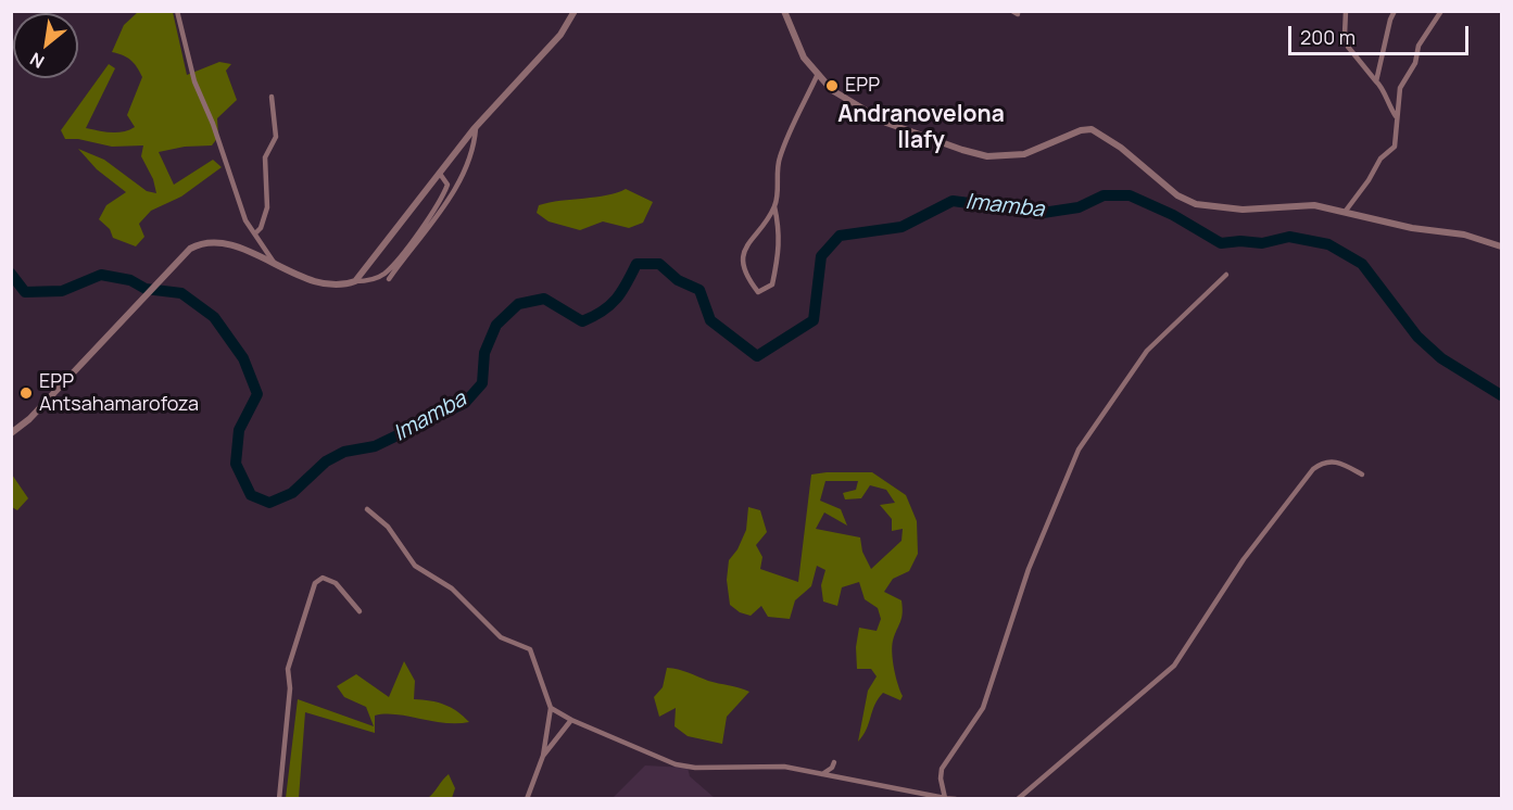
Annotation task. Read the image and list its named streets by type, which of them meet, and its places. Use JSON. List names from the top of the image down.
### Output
{
  "districts": ["Andranovelona Ilafy"],
  "water": ["Imamba"],
  "places": ["EPP", "EPP Antsahamarofoza"],
  "scale_bar": "200 m",
  "north": "bottom left"
}
